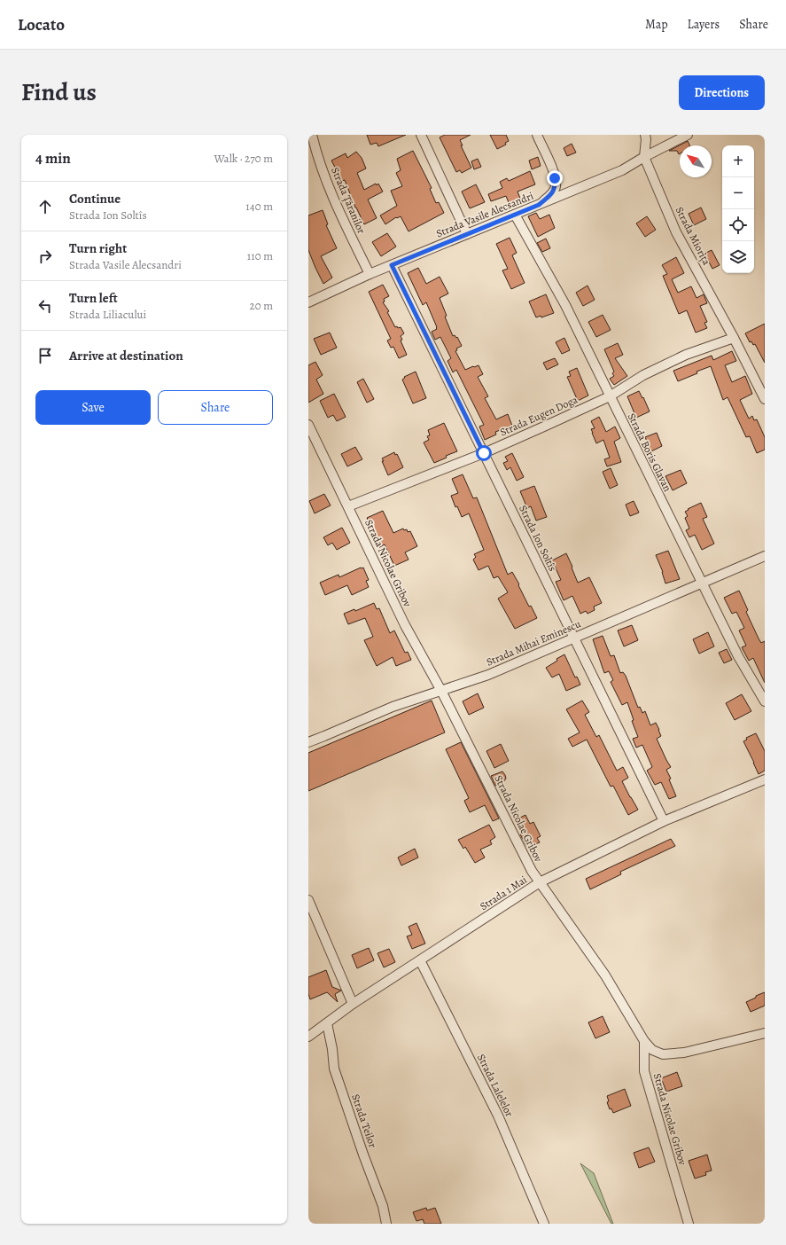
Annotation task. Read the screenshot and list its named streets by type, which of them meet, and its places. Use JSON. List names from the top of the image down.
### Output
{
  "streets": {
    "street": [
      "Strada Țăranilor",
      "Strada Vasile Alecsandri",
      "Strada Miorița",
      "Strada Eugen Doga",
      "Strada Boris Glavan",
      "Strada Ion Soltîs",
      "Strada Nicolae Gribov",
      "Strada Mihai Eminescu",
      "Strada 1 Mai",
      "Strada Lalelelor",
      "Strada Teilor"
    ]
  },
  "crossings": [
    ["Strada Țăranilor", "Strada Vasile Alecsandri"],
    ["Strada Vasile Alecsandri", "Strada Miorița"],
    ["Strada Vasile Alecsandri", "Strada Boris Glavan"],
    ["Strada Vasile Alecsandri", "Strada Ion Soltîs"],
    ["Strada Miorița", "Strada Eugen Doga"],
    ["Strada Eugen Doga", "Strada Boris Glavan"],
    ["Strada Eugen Doga", "Strada Ion Soltîs"],
    ["Strada Eugen Doga", "Strada Nicolae Gribov"],
    ["Strada Boris Glavan", "Strada Mihai Eminescu"],
    ["Strada Ion Soltîs", "Strada Mihai Eminescu"],
    ["Strada Ion Soltîs", "Strada 1 Mai"],
    ["Strada Nicolae Gribov", "Strada Mihai Eminescu"],
    ["Strada Nicolae Gribov", "Strada 1 Mai"],
    ["Strada 1 Mai", "Strada Lalelelor"],
    ["Strada 1 Mai", "Strada Teilor"]
  ],
  "north": "top left",
  "page": {
    "header": "Locato",
    "nav": ["Map", "Layers", "Share"],
    "title": "Find us",
    "buttons": [
      "Directions",
      ["Save", "Share"]
    ],
    "heading": ["4 min", "Walk · 270 m"],
    "map_buttons": ["+", "−"],
    "list": [
      ["Continue", "Strada Ion Soltîs", "140 m"],
      ["Turn right", "Strada Vasile Alecsandri", "110 m"],
      ["Turn left", "Strada Liliacului", "20 m"],
      "Arrive at destination"
    ]
  }
}
